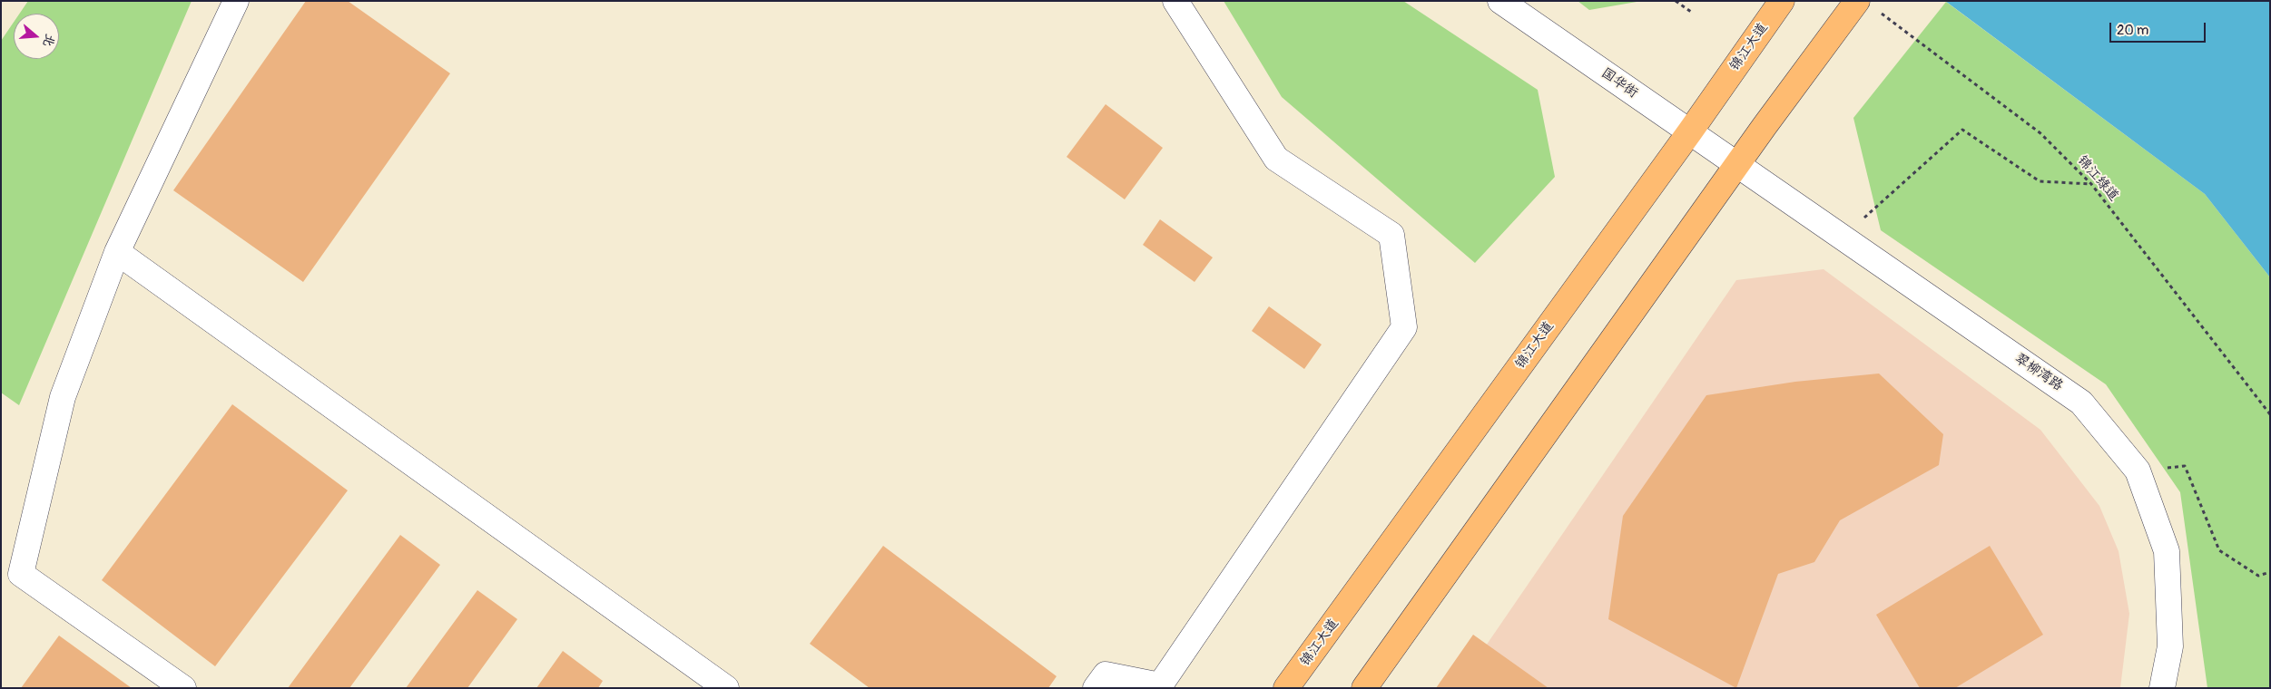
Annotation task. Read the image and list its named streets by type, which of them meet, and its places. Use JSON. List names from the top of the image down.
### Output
{
  "streets": {
    "main road": ["锦江大道"],
    "street": ["国华街", "翠柳湾路"],
    "path": ["锦江绿道"]
  },
  "crossings": [
    ["锦江大道", "国华街"],
    ["国华街", "翠柳湾路"]
  ],
  "scale_bar": "20 m",
  "north": "right"
}
